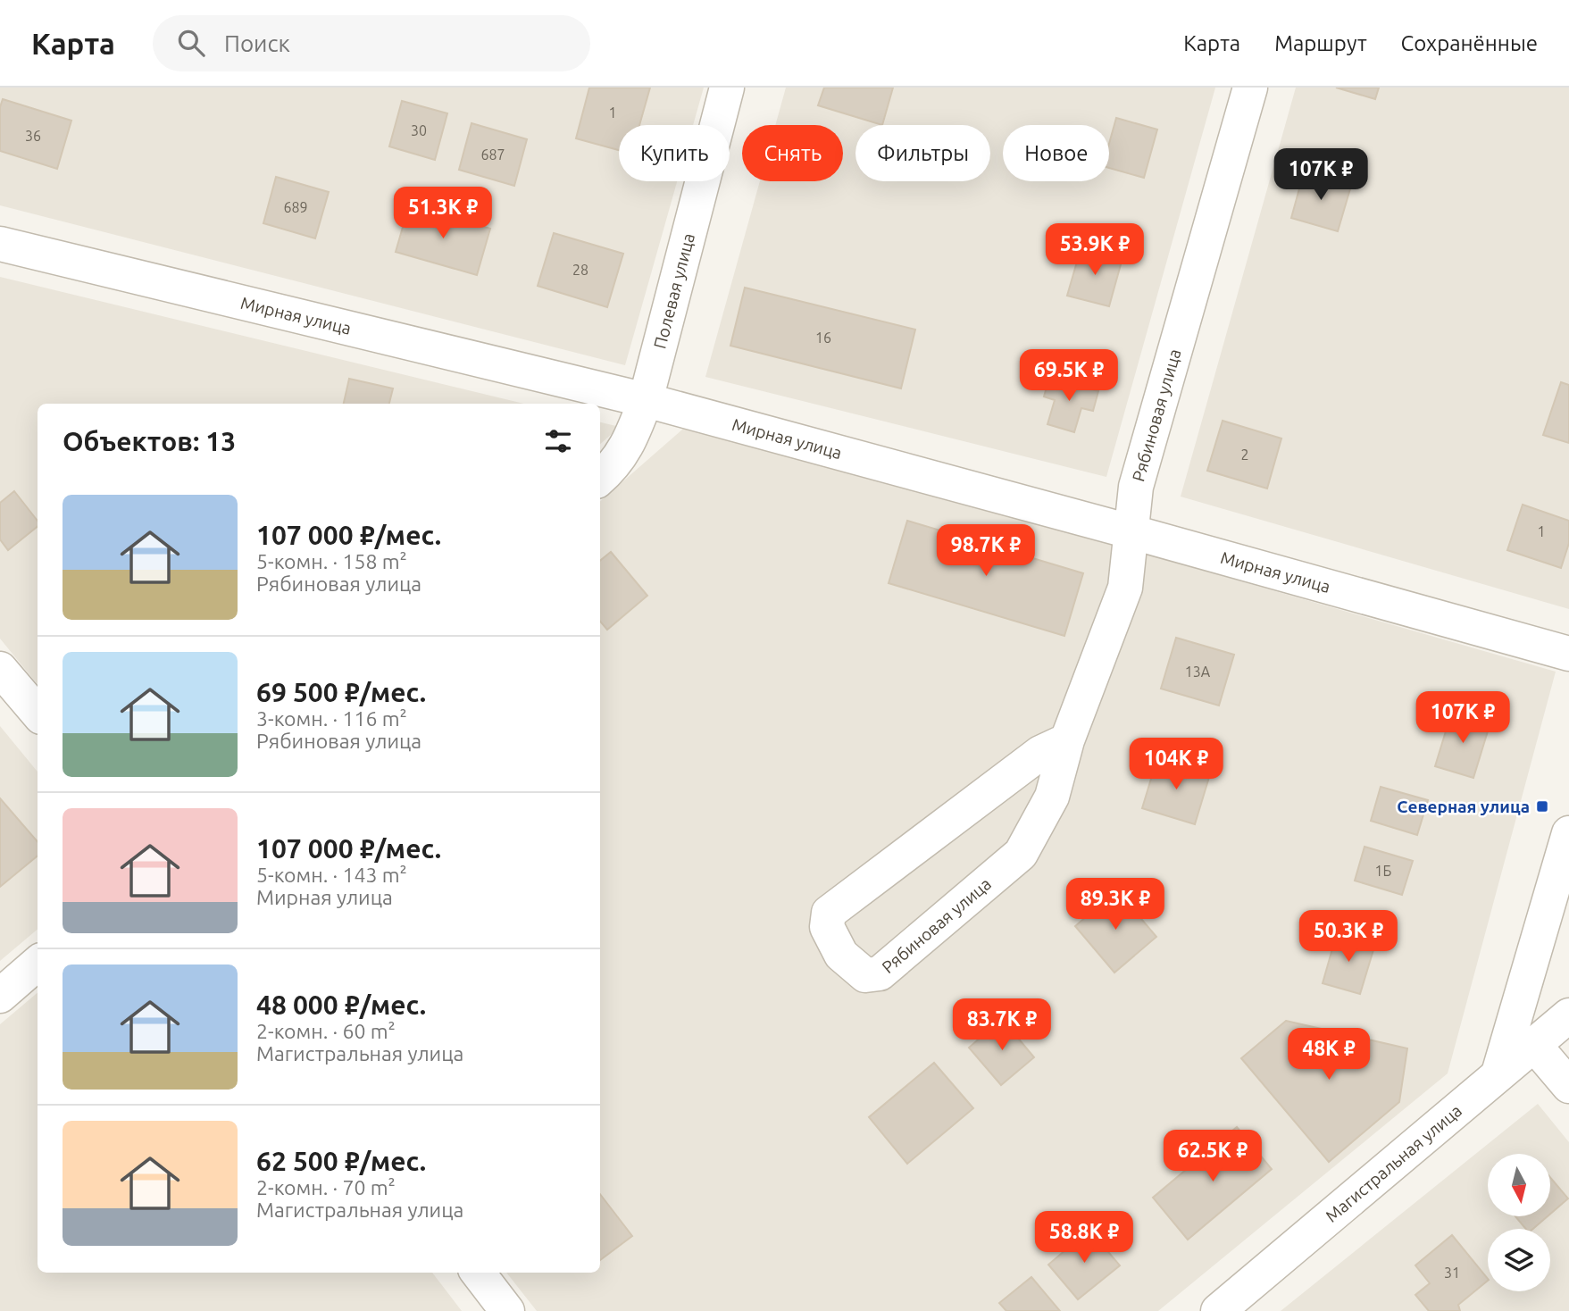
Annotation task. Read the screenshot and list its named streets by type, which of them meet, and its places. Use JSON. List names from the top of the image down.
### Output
{
  "streets": {
    "street": [
      "Полевая улица",
      "Мирная улица",
      "Рябиновая улица",
      "Магистральная улица"
    ]
  },
  "crossings": [
    ["Полевая улица", "Мирная улица"],
    ["Мирная улица", "Рябиновая улица"]
  ],
  "places": {
    "transit": ["Северная улица"]
  },
  "house_numbers": [
    "1",
    "30",
    "36",
    "687",
    "689",
    "28",
    "16",
    "2",
    "1",
    "13А",
    "1Б",
    "31"
  ],
  "north": "bottom",
  "page": {
    "header": "Карта",
    "search": "Поиск",
    "nav": ["Карта", "Маршрут", "Сохранённые"],
    "chip": [
      "Купить",
      "Снять",
      "Фильтры",
      "Новое"
    ],
    "price": [
      "107K ₽",
      "51.3K ₽",
      "53.9K ₽",
      "69.5K ₽",
      "98.7K ₽",
      "107K ₽",
      "104K ₽",
      "89.3K ₽",
      "50.3K ₽",
      "83.7K ₽",
      "48K ₽",
      "62.5K ₽",
      "58.8K ₽"
    ],
    "heading": "Объектов: 13",
    "list": [
      {
        "name": "107 000 ₽/мес.",
        "note": "5-комн. · 158 m² · Рябиновая улица"
      },
      {
        "name": "69 500 ₽/мес.",
        "note": "3-комн. · 116 m² · Рябиновая улица"
      },
      {
        "name": "107 000 ₽/мес.",
        "note": "5-комн. · 143 m² · Мирная улица"
      },
      {
        "name": "48 000 ₽/мес.",
        "note": "2-комн. · 60 m² · Магистральная улица"
      },
      {
        "name": "62 500 ₽/мес.",
        "note": "2-комн. · 70 m² · Магистральная улица"
      }
    ]
  }
}
